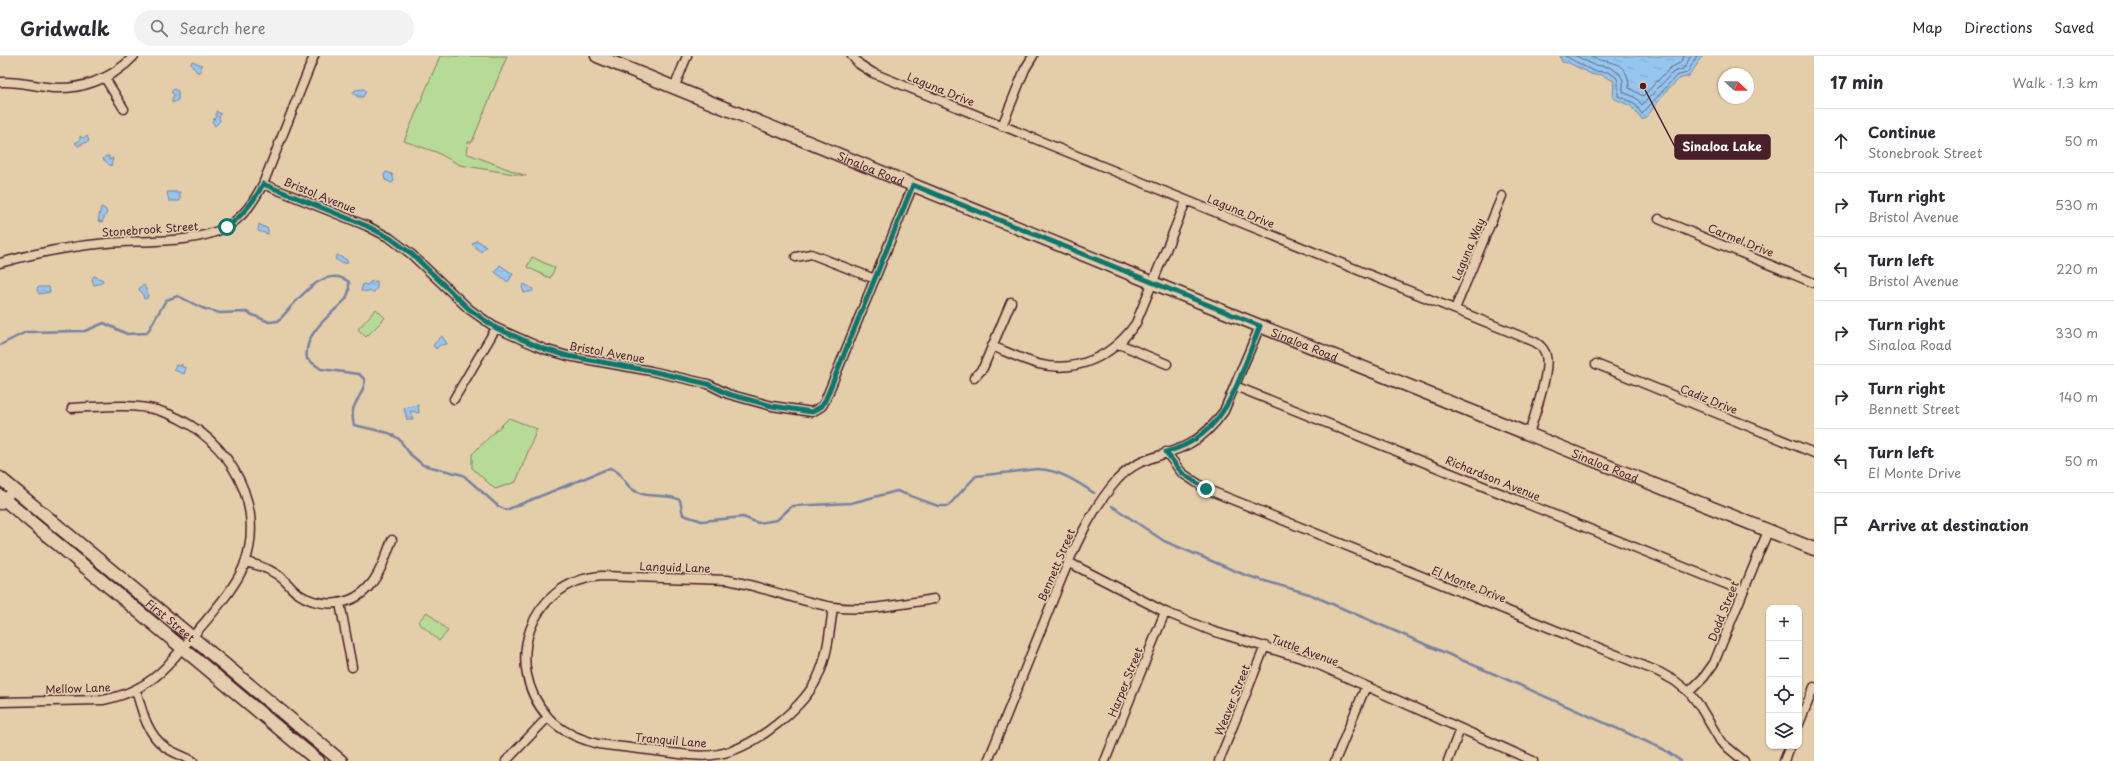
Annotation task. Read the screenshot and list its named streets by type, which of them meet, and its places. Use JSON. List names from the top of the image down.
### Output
{
  "streets": {
    "street": [
      "Laguna Drive",
      "Sinaloa Road",
      "Bristol Avenue",
      "Stonebrook Street",
      "Carmel Drive",
      "Laguna Way",
      "Cadiz Drive",
      "Richardson Avenue",
      "Bennett Street",
      "Languid Lane",
      "El Monte Drive",
      "Dodd Street",
      "First Street",
      "Tuttle Avenue",
      "Harper Street",
      "Mellow Lane",
      "Weaver Street",
      "Tranquil Lane"
    ]
  },
  "crossings": [
    ["Laguna Drive", "Sinaloa Road"],
    ["Laguna Drive", "Laguna Way"],
    ["Sinaloa Road", "Bristol Avenue"],
    ["Sinaloa Road", "Bennett Street"],
    ["Sinaloa Road", "Dodd Street"],
    ["Bristol Avenue", "Stonebrook Street"],
    ["Richardson Avenue", "Bennett Street"],
    ["Richardson Avenue", "Dodd Street"],
    ["Bennett Street", "El Monte Drive"],
    ["Bennett Street", "Tuttle Avenue"],
    ["Languid Lane", "Tranquil Lane"],
    ["El Monte Drive", "Dodd Street"],
    ["First Street", "Mellow Lane"],
    ["Tuttle Avenue", "Harper Street"],
    ["Tuttle Avenue", "Weaver Street"]
  ],
  "places": ["Sinaloa Lake"],
  "north": "right",
  "page": {
    "header": "Gridwalk",
    "search": "Search here",
    "nav": ["Map", "Directions", "Saved"],
    "heading": ["17 min", "Walk · 1.3 km"],
    "list": [
      ["Continue", "Stonebrook Street", "50 m"],
      ["Turn right", "Bristol Avenue", "530 m"],
      ["Turn left", "Bristol Avenue", "220 m"],
      ["Turn right", "Sinaloa Road", "330 m"],
      ["Turn right", "Bennett Street", "140 m"],
      ["Turn left", "El Monte Drive", "50 m"],
      "Arrive at destination"
    ],
    "map_buttons": ["+", "−"]
  }
}
